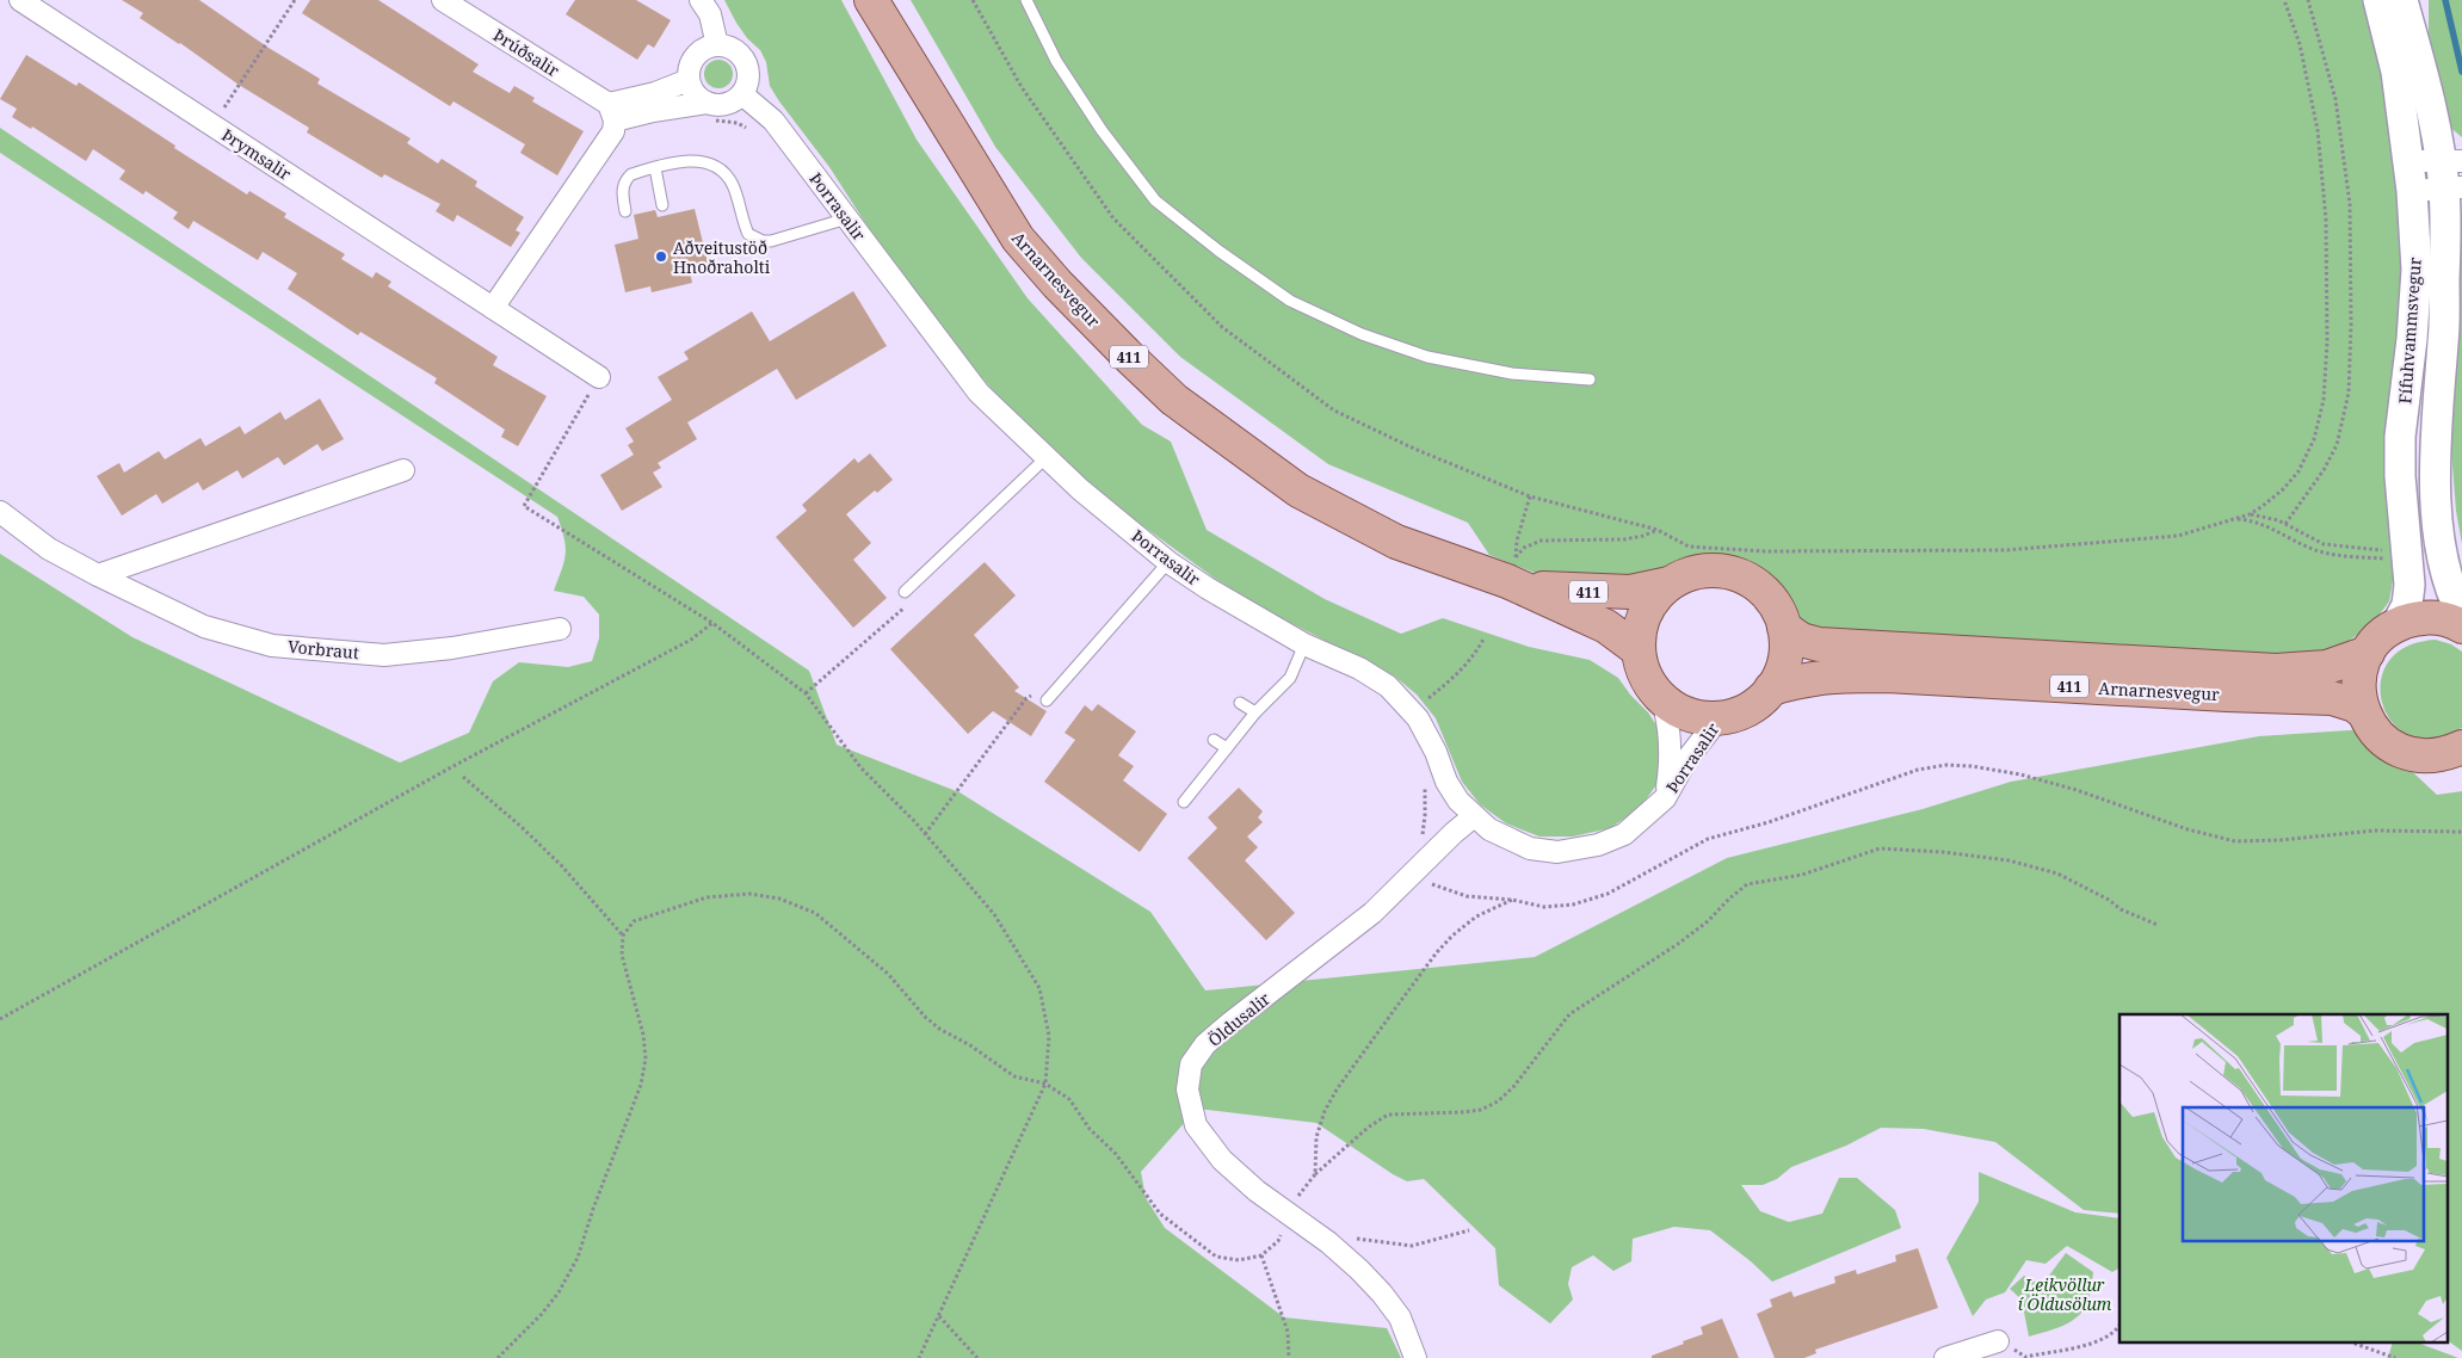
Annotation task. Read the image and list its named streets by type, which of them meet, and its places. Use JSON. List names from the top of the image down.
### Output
{
  "streets": {
    "main road": ["Arnarnesvegur", "Fífuhvammsvegur", "411"],
    "street": [
      "Þrúðsalir",
      "Þrymsalir",
      "Þorrasalir",
      "Vorbraut",
      "Öldusalir"
    ]
  },
  "crossings": [
    ["Þorrasalir", "Arnarnesvegur"],
    ["Þorrasalir", "411"],
    ["Þorrasalir", "Öldusalir"],
    ["Arnarnesvegur", "411"],
    ["Fífuhvammsvegur", "411"]
  ],
  "parks": ["Leikvöllur í Öldusölum"],
  "places": ["Aðveitustöð Hnoðraholti"]
}
